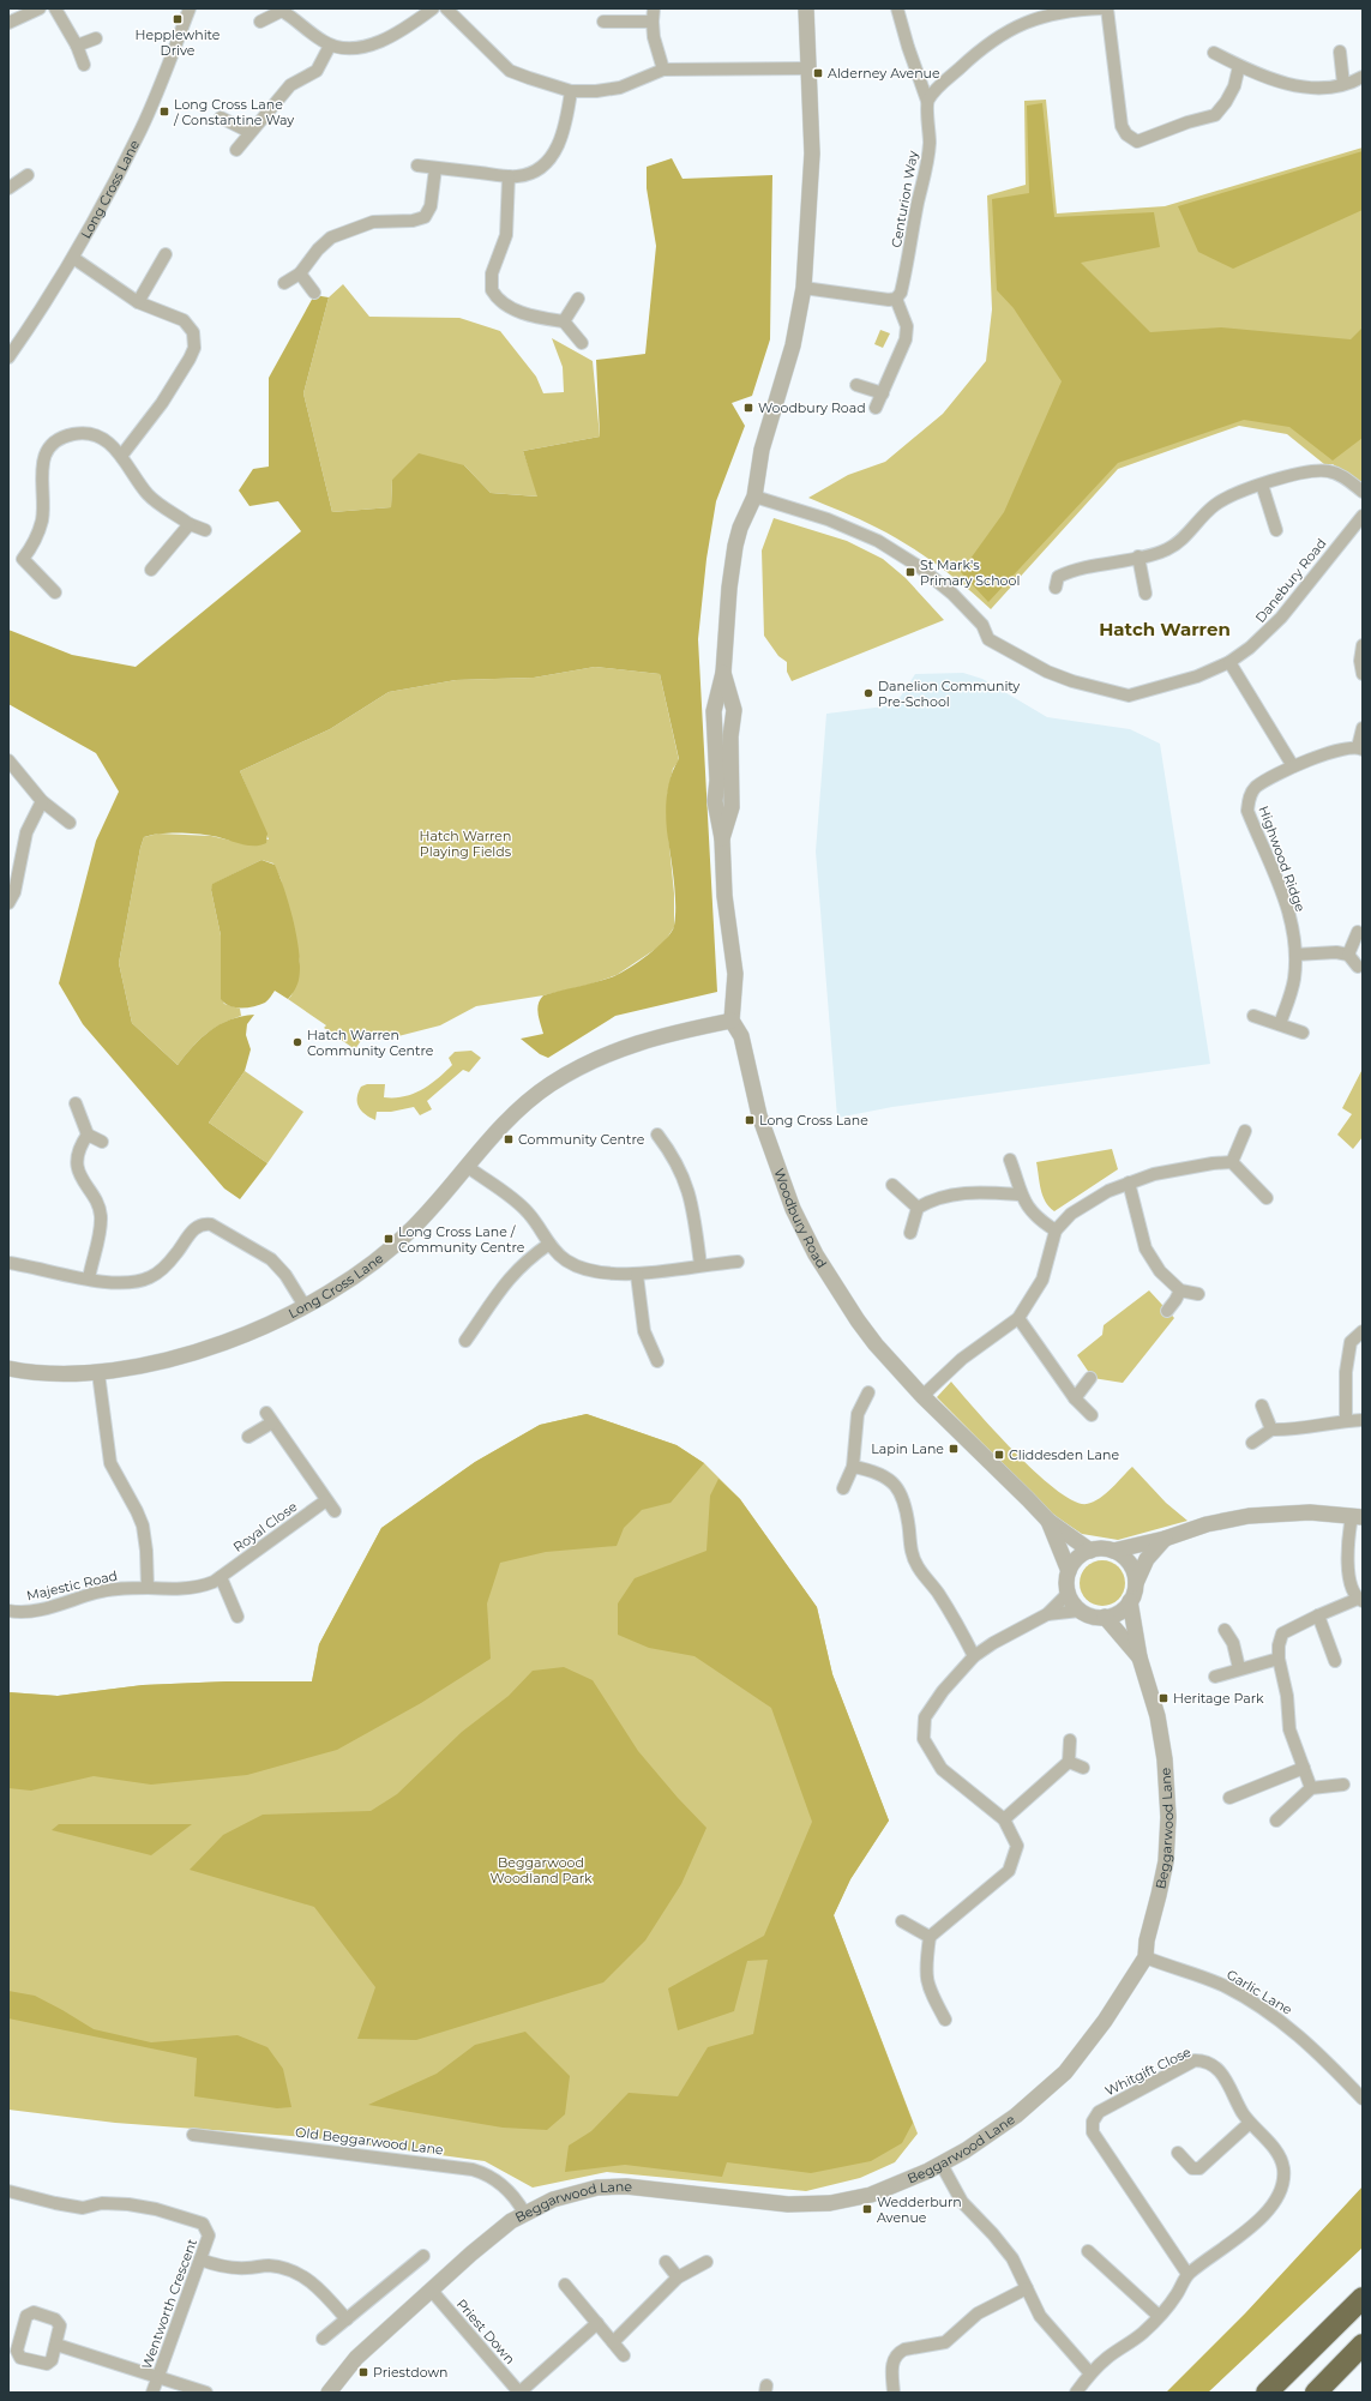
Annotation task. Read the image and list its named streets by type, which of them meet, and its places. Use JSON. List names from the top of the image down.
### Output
{
  "streets": {
    "street": [
      "Long Cross Lane",
      "Centurion Way",
      "Danebury Road",
      "Highwood Ridge",
      "Woodbury Road",
      "Royal Close",
      "Majestic Road",
      "Beggarwood Lane",
      "Garlic Lane",
      "Whitgift Close",
      "Old Beggarwood Lane",
      "Wentworth Crescent",
      "Priest Down"
    ]
  },
  "crossings": [
    ["Long Cross Lane", "Woodbury Road"],
    ["Woodbury Road", "Beggarwood Lane"],
    ["Royal Close", "Majestic Road"],
    ["Beggarwood Lane", "Garlic Lane"],
    ["Beggarwood Lane", "Old Beggarwood Lane"],
    ["Beggarwood Lane", "Priest Down"]
  ],
  "districts": ["Hatch Warren"],
  "parks": ["Hatch Warren Playing Fields", "Beggarwood Woodland Park"],
  "places": {
    "transit": [
      "Hepplewhite Drive",
      "Alderney Avenue",
      "Long Cross Lane / Constantine Way",
      "Woodbury Road",
      "St Mark's Primary School",
      "Long Cross Lane",
      "Community Centre",
      "Long Cross Lane / Community Centre",
      "Lapin Lane",
      "Cliddesden Lane",
      "Heritage Park",
      "Wedderburn Avenue",
      "Priestdown"
    ],
    "other": ["Danelion Community Pre-School", "Hatch Warren Community Centre"]
  }
}
